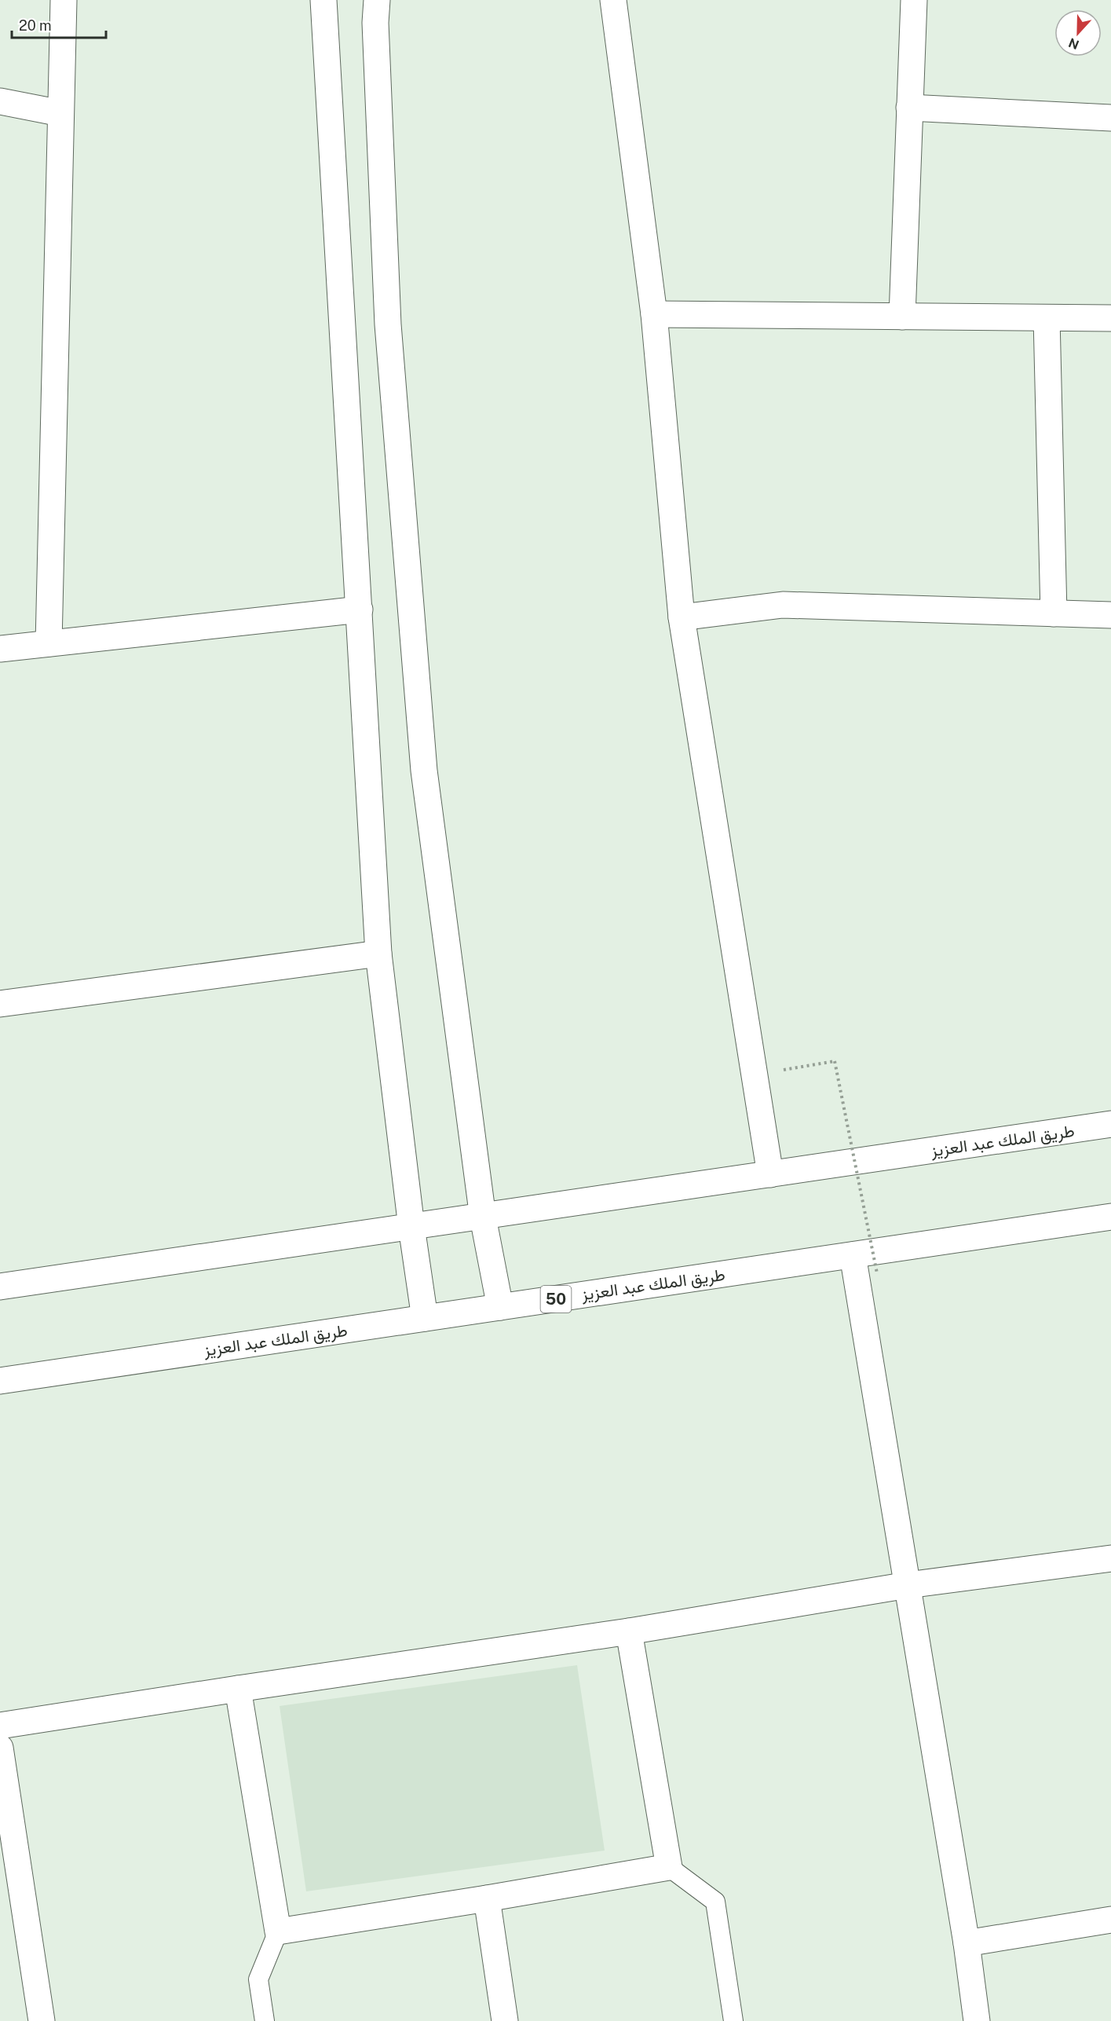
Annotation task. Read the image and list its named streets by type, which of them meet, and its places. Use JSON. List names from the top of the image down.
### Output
{
  "streets": {
    "main road": ["طريق الملك عبد العزيز", "50"]
  },
  "scale_bar": "20 m",
  "north": "bottom"
}
